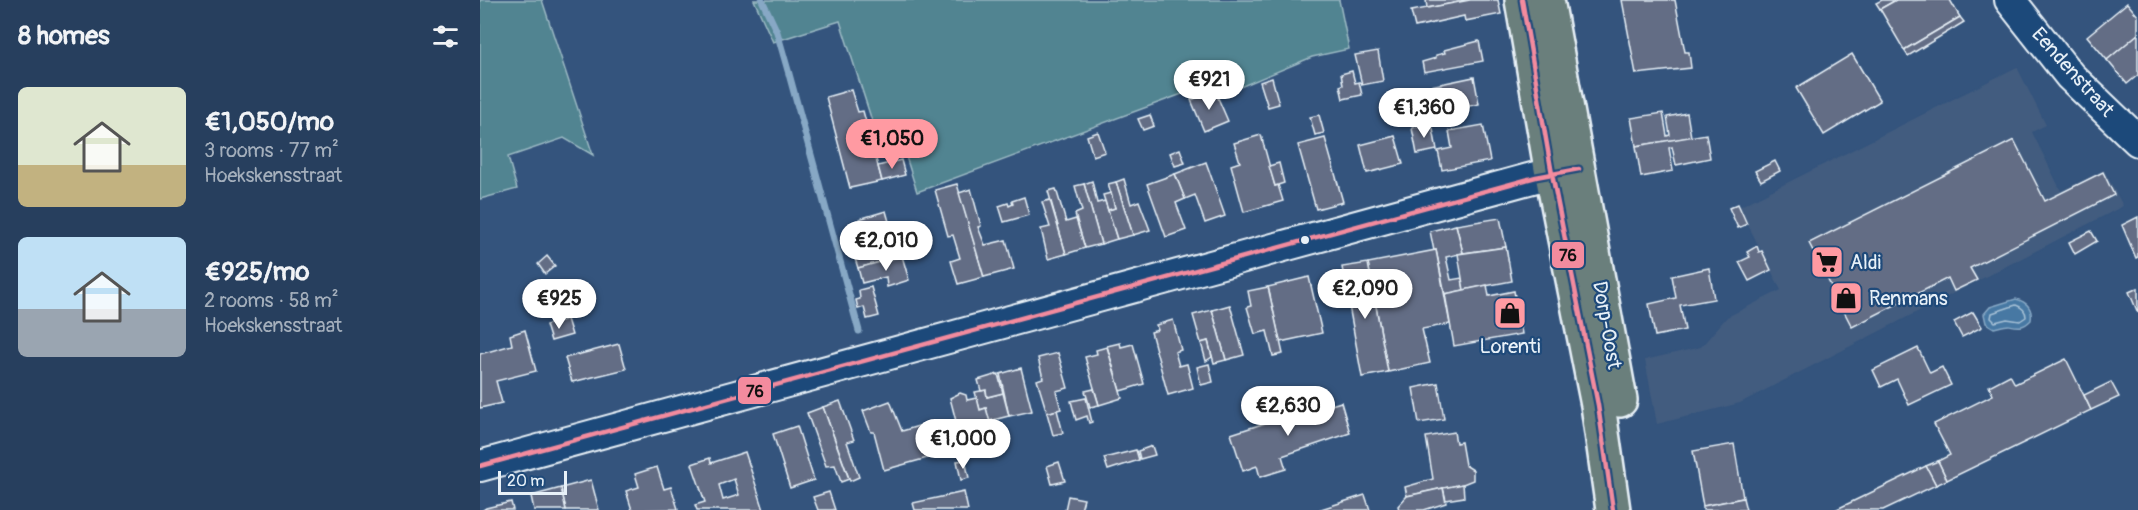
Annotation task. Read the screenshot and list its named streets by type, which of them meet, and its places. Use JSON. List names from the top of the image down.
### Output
{
  "streets": {
    "main road": ["Dorp-Oost"],
    "street": ["Eendenstraat"]
  },
  "places": {
    "supermarket": ["Aldi"],
    "shop": ["Renmans", "Lorenti"]
  },
  "lines": ["transit line 76"],
  "scale_bar": "20 m",
  "page": {
    "heading": "8 homes",
    "price": [
      "€921",
      "€1,360",
      "€1,050",
      "€2,010",
      "€2,090",
      "€925",
      "€2,630",
      "€1,000"
    ],
    "list": [
      {
        "name": "€1,050/mo",
        "note": "3 rooms · 77 m² · Hoekskensstraat"
      },
      {
        "name": "€925/mo",
        "note": "2 rooms · 58 m² · Hoekskensstraat"
      }
    ],
    "scale": "20 m"
  }
}
